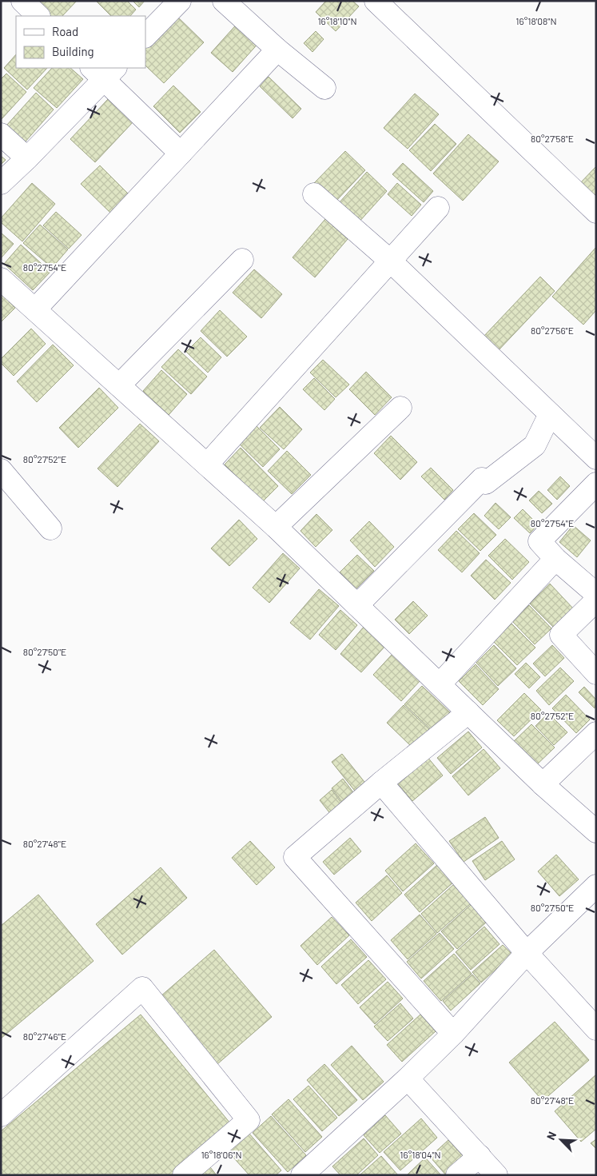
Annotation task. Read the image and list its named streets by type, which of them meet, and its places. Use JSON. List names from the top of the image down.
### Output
{
  "legend": ["Road", "Building"],
  "north": "top left",
  "coordinates": [
    "16°18'08\"N",
    "16°18'10\"N",
    "80°27'58\"E",
    "80°27'54\"E",
    "80°27'56\"E",
    "80°27'52\"E",
    "80°27'50\"E",
    "80°27'48\"E",
    "80°27'46\"E",
    "16°18'06\"N",
    "16°18'04\"N"
  ]
}
